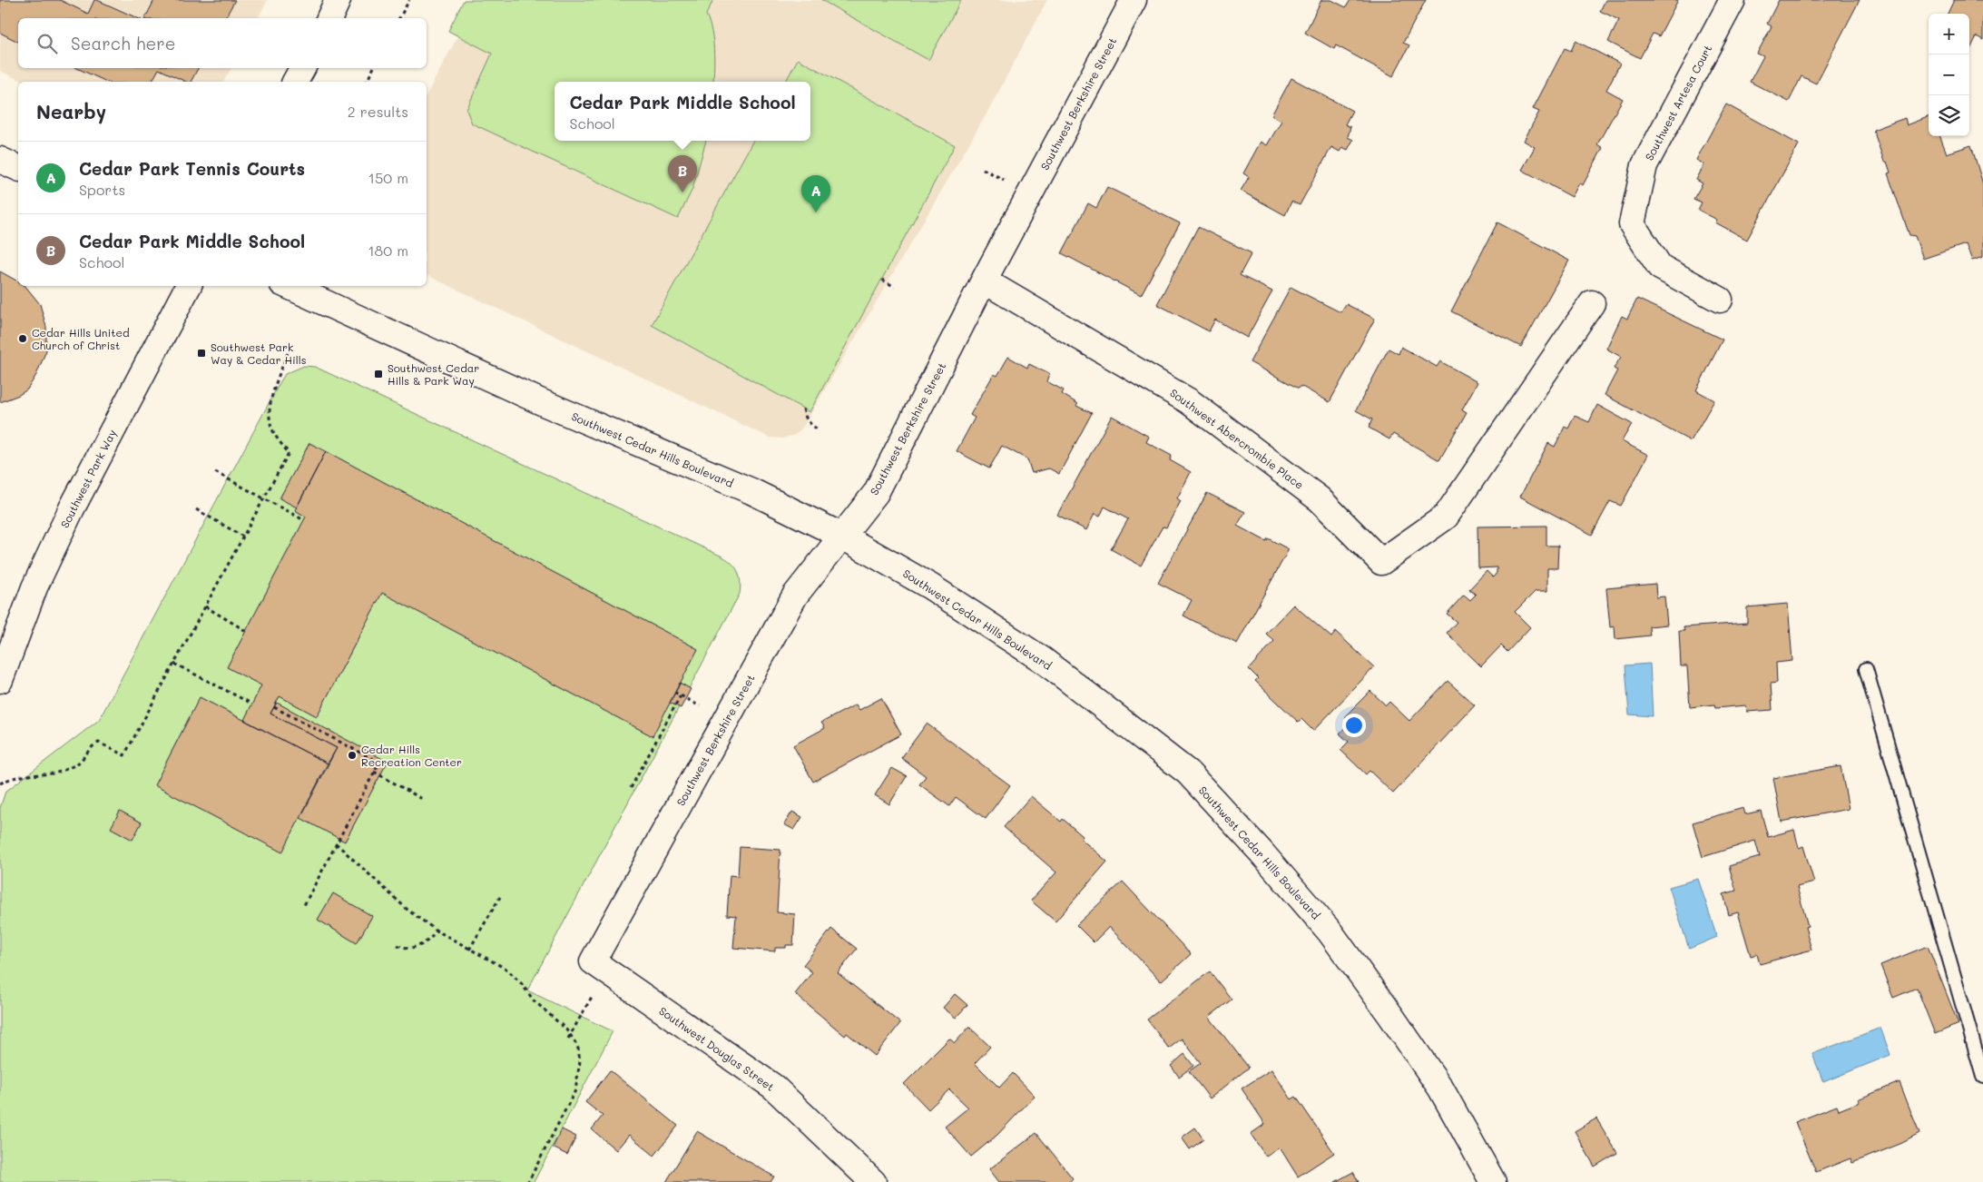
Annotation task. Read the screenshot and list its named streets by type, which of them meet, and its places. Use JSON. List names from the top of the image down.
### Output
{
  "streets": {
    "street": [
      "Southwest Artesa Court",
      "Southwest Berkshire Street",
      "Southwest Abercrombie Place",
      "Southwest Cedar Hills Boulevard",
      "Southwest Park Way",
      "Southwest Douglas Street"
    ]
  },
  "crossings": [
    ["Southwest Berkshire Street", "Southwest Abercrombie Place"],
    ["Southwest Berkshire Street", "Southwest Cedar Hills Boulevard"],
    ["Southwest Berkshire Street", "Southwest Douglas Street"]
  ],
  "places": {
    "other": ["Cedar Hills United Church of Christ", "Cedar Hills Recreation Center"],
    "transit": ["Southwest Park Way & Cedar Hills", "Southwest Cedar Hills & Park Way"]
  },
  "page": {
    "map_buttons": ["+", "−"],
    "search": "Search here",
    "popup": ["Cedar Park Middle School", "School"],
    "heading": ["Nearby", "2 results"],
    "list": [
      {
        "mark": "A",
        "name": "Cedar Park Tennis Courts",
        "note": "Sports",
        "value": "150 m"
      },
      {
        "mark": "B",
        "name": "Cedar Park Middle School",
        "note": "School",
        "value": "180 m"
      }
    ],
    "pins": ["B", "A"]
  }
}
